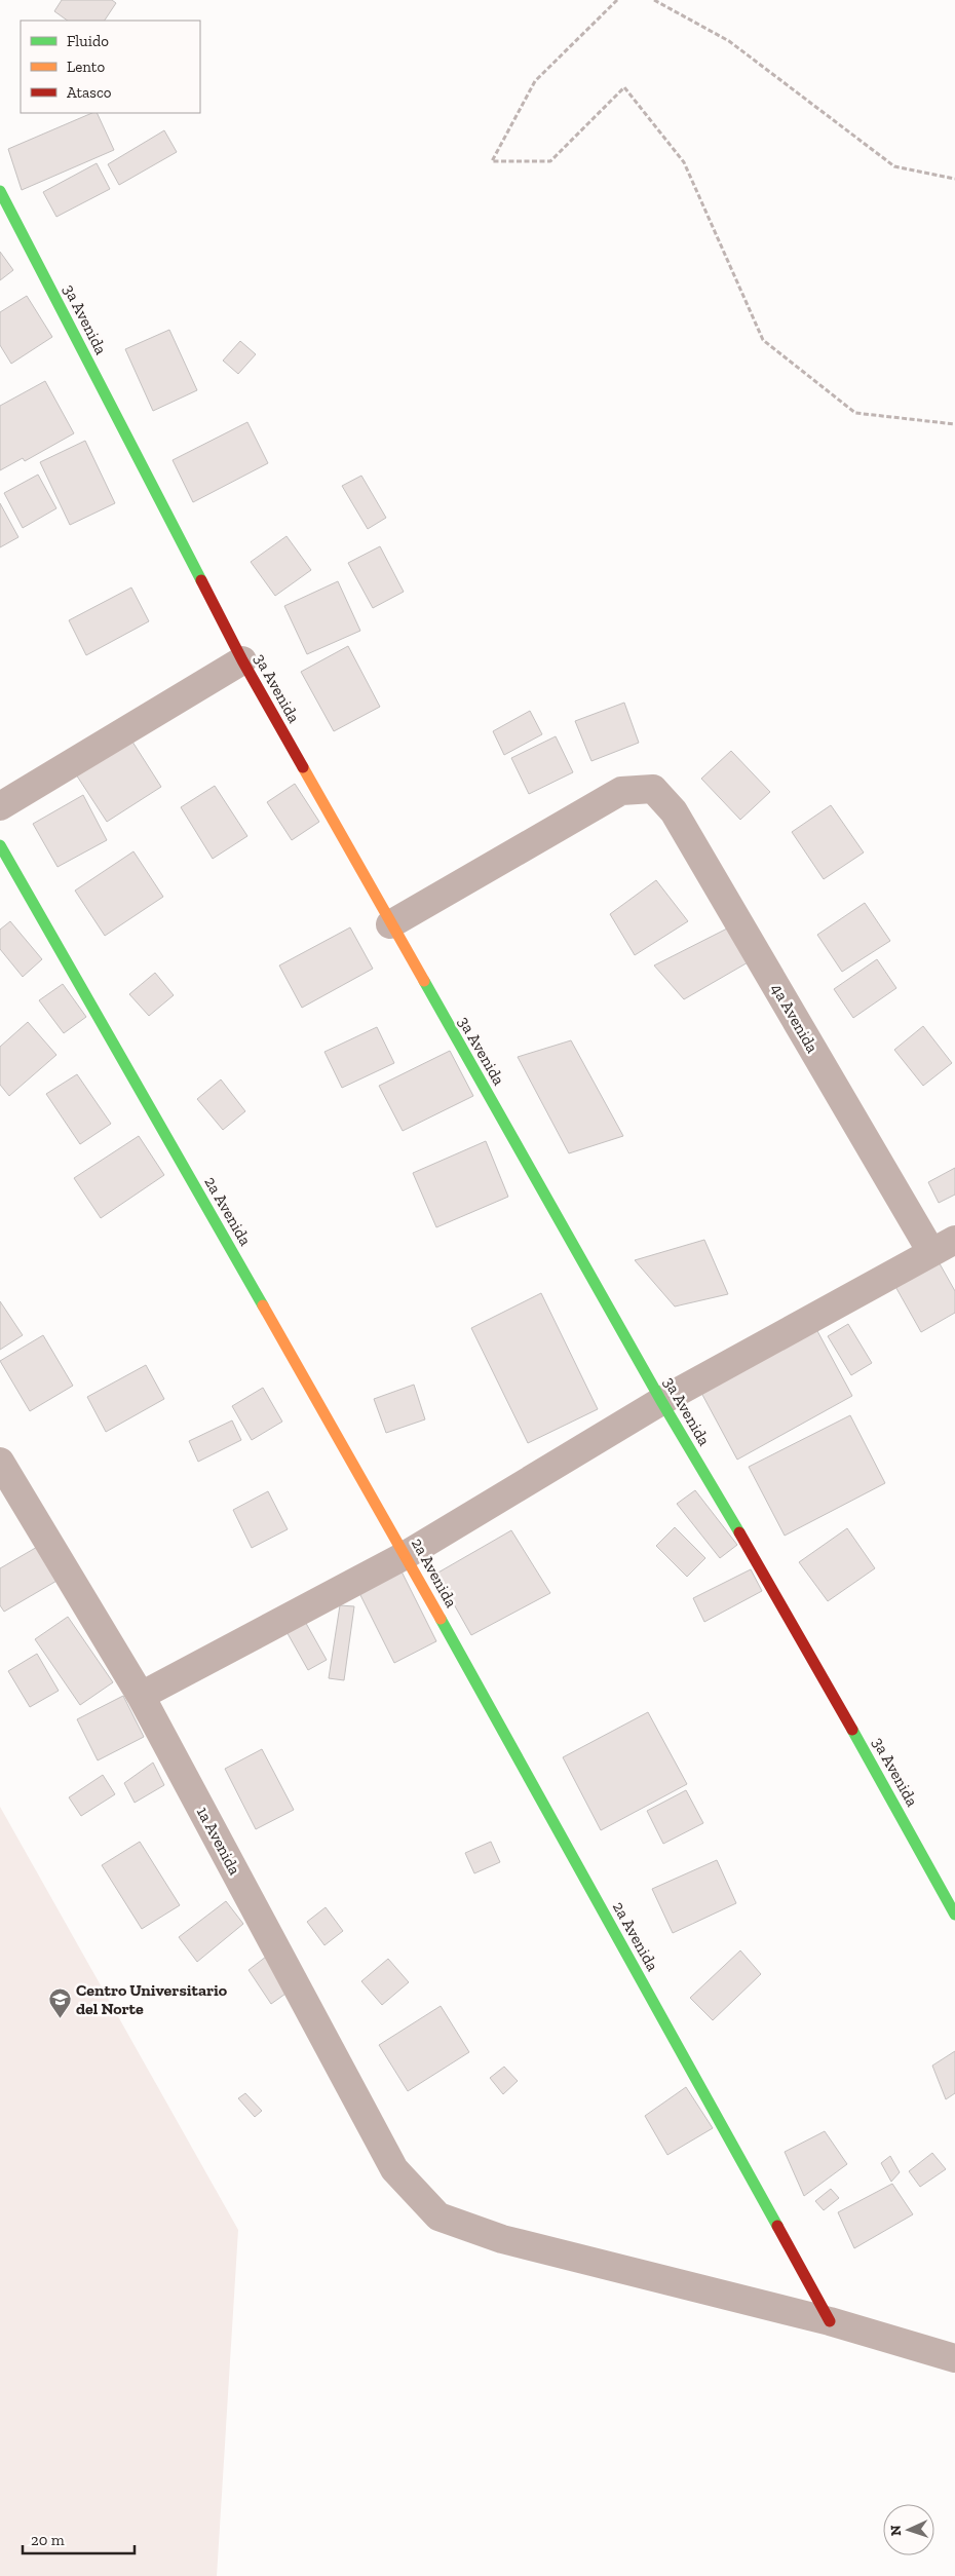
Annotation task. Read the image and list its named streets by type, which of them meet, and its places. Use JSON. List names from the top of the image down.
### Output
{
  "streets": {
    "street": [
      "3a Avenida",
      "4a Avenida",
      "2a Avenida",
      "1a Avenida"
    ]
  },
  "crossings": [
    ["3a Avenida", "4a Avenida"],
    ["2a Avenida", "1a Avenida"]
  ],
  "places": {
    "school or university": ["Centro Universitario del Norte"]
  },
  "legend": ["Fluido", "Lento", "Atasco"],
  "scale_bar": "20 m",
  "north": "left"
}
